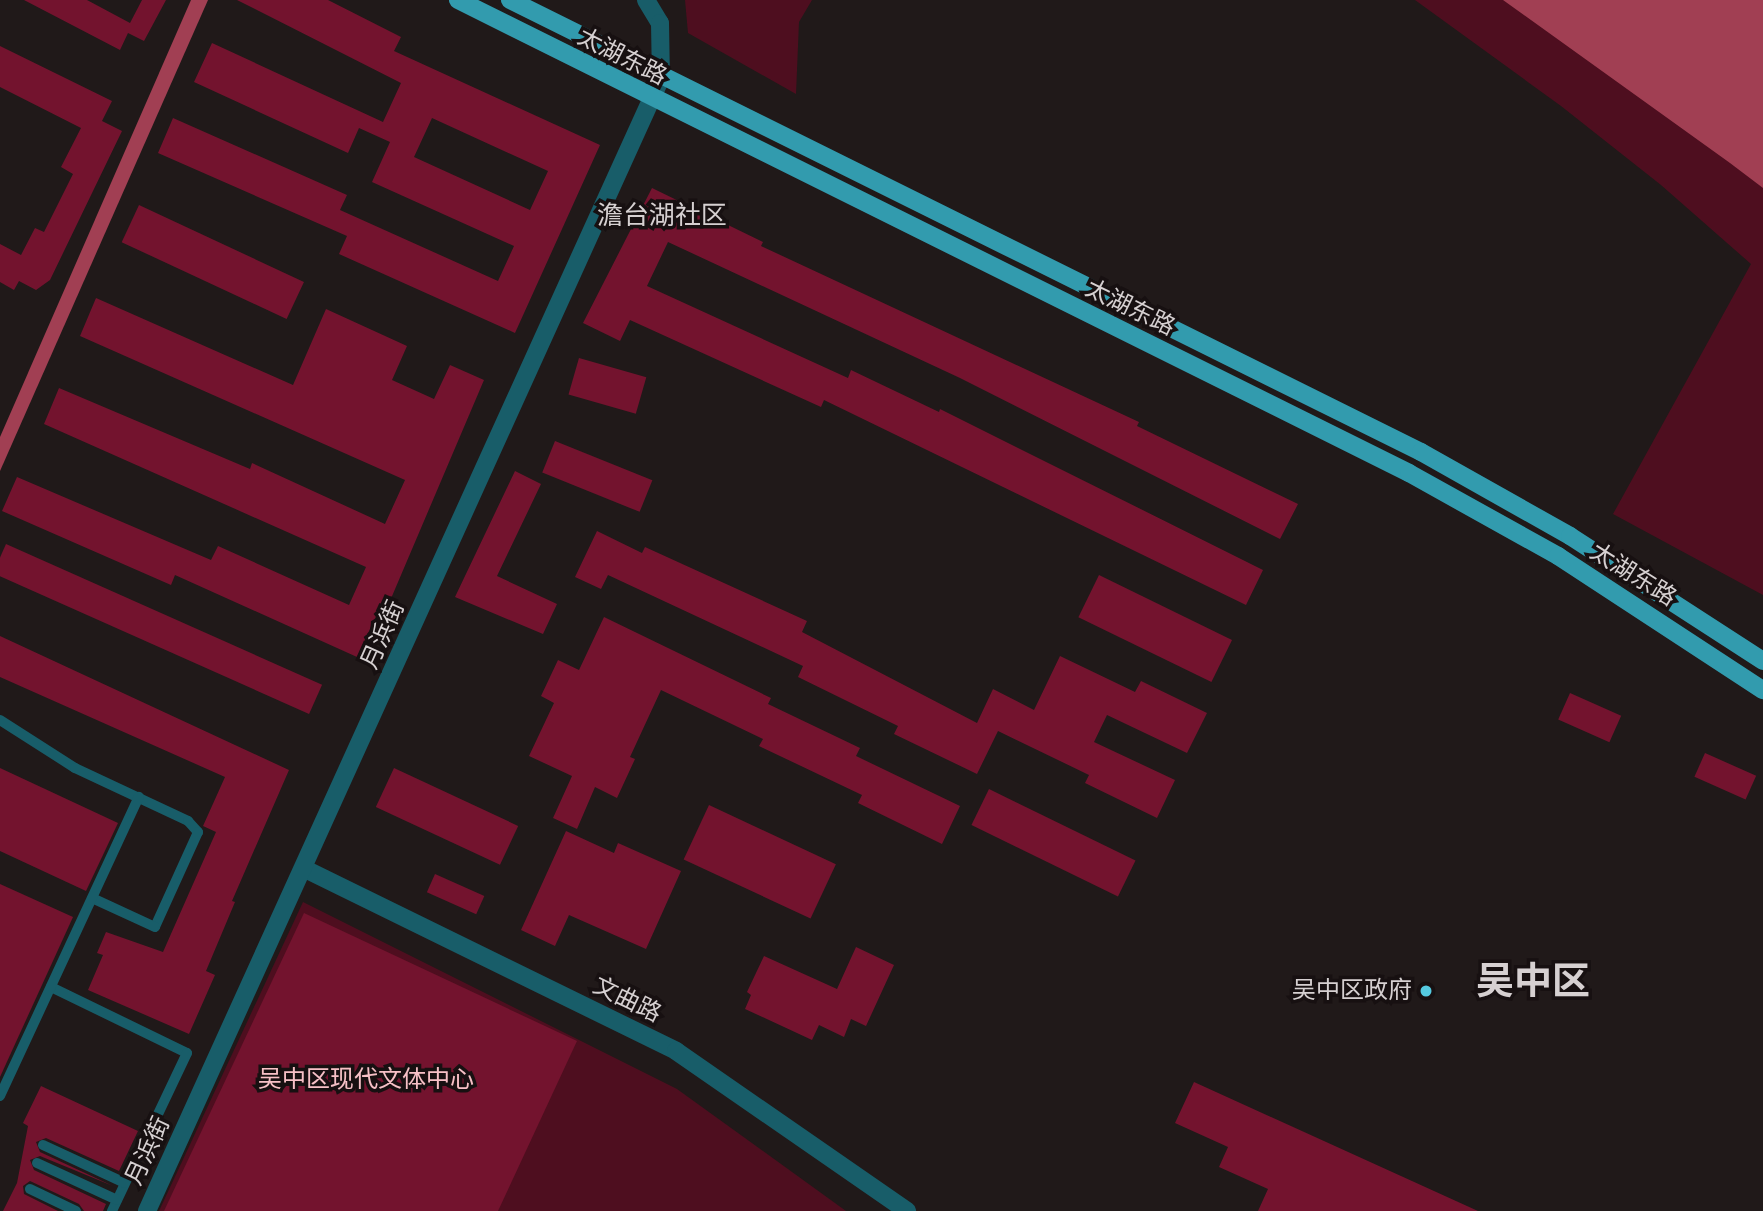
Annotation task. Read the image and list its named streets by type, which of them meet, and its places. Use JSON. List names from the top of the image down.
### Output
{
  "streets": {
    "main road": ["太湖东路"],
    "street": ["月浜街", "文曲路"]
  },
  "crossings": [
    ["太湖东路", "月浜街"],
    ["月浜街", "文曲路"]
  ],
  "districts": ["澹台湖社区", "吴中区"],
  "parks": ["吴中区现代文体中心"],
  "places": ["吴中区政府"]
}
